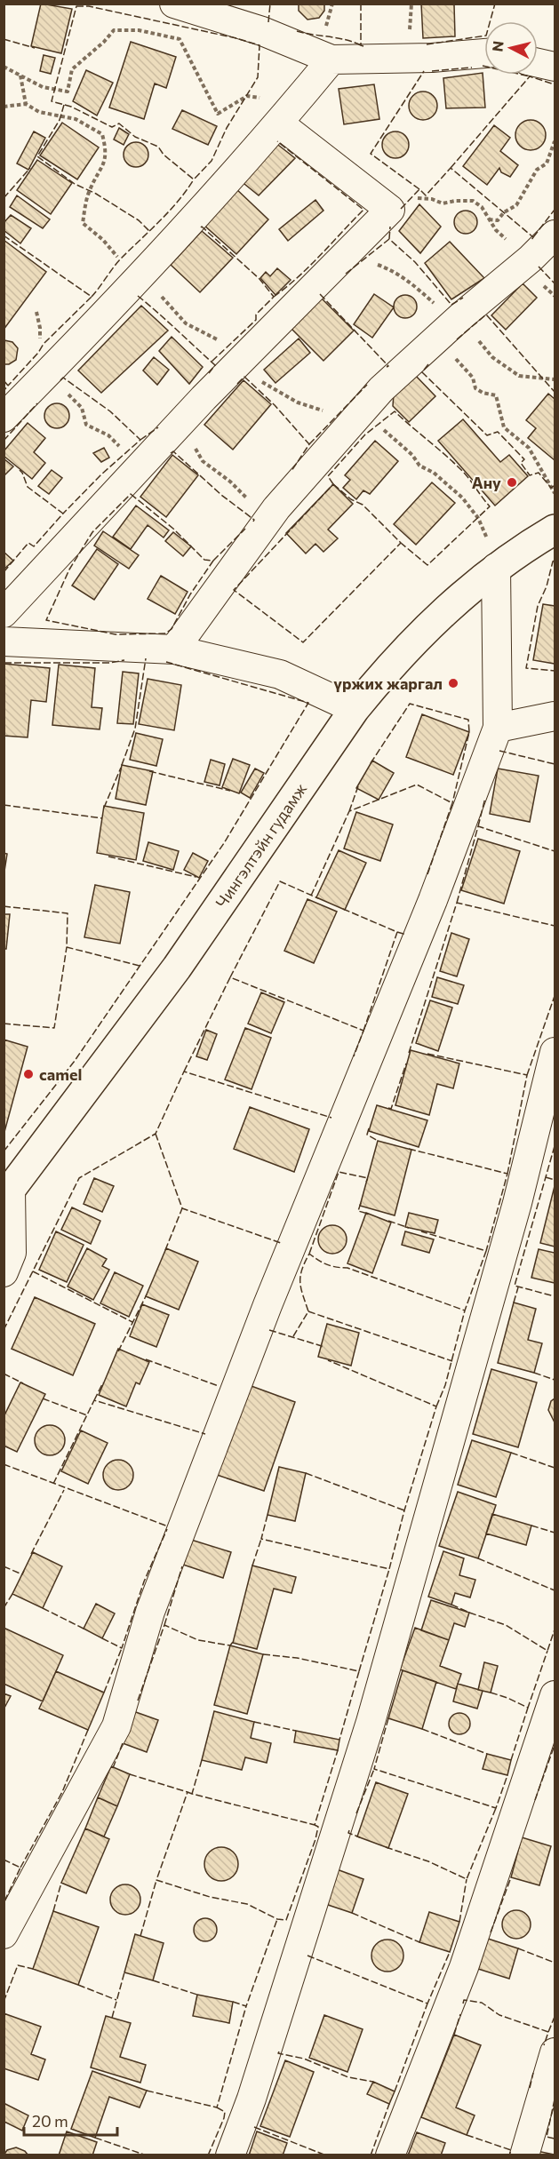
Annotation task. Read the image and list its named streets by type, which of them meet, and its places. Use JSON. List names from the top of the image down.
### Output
{
  "streets": {
    "main road": ["Чингэлтэйн гудамж"]
  },
  "places": ["Ану", "үржих жаргал", "camel"],
  "scale_bar": "20 m",
  "north": "left"
}
